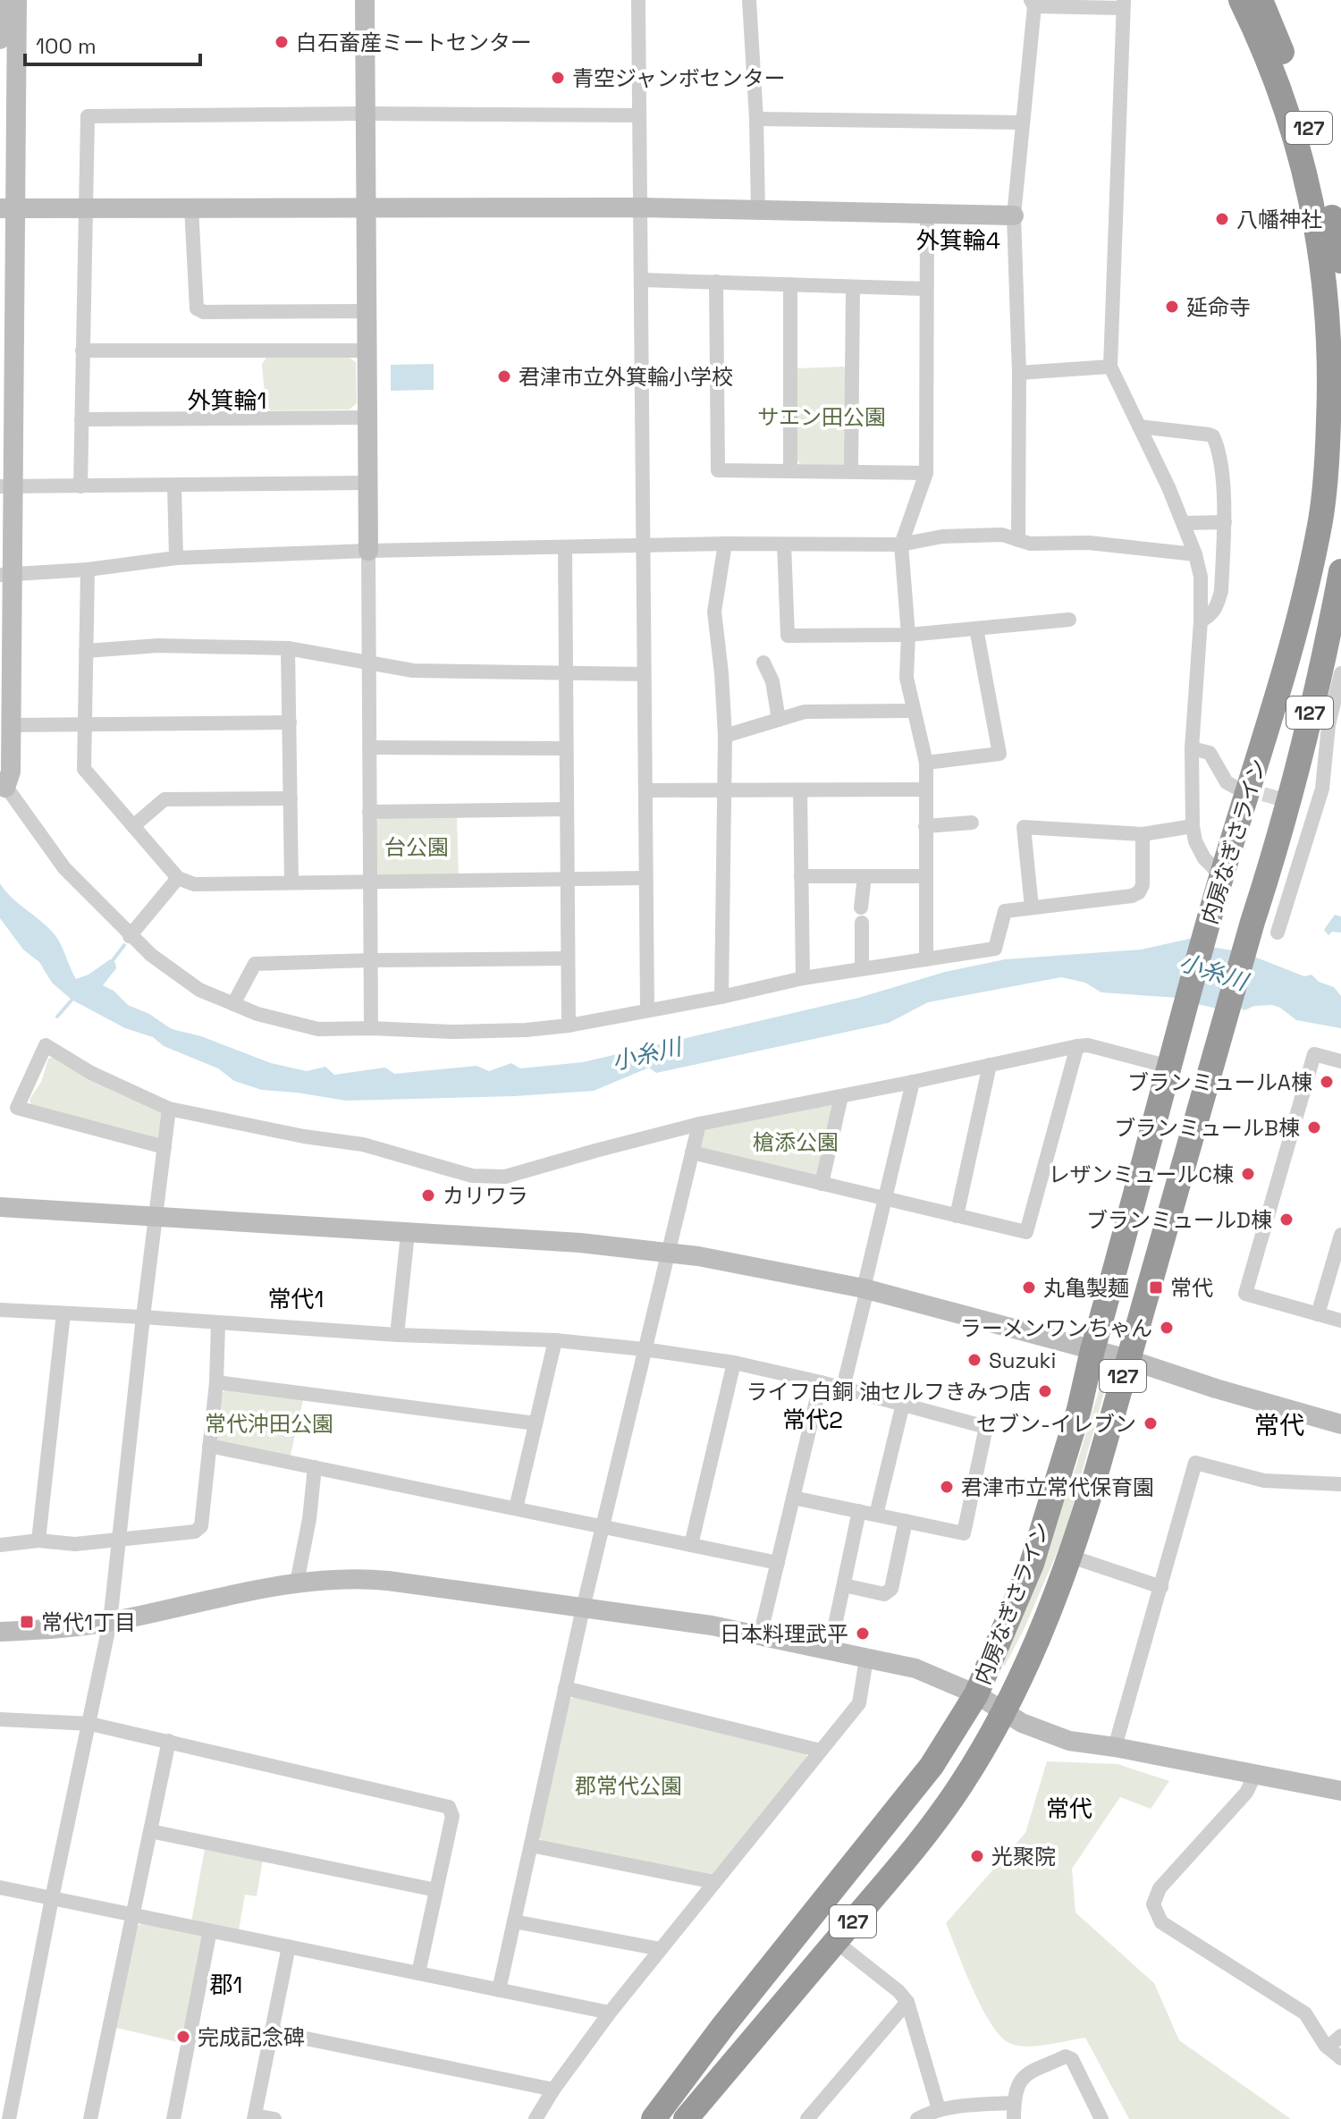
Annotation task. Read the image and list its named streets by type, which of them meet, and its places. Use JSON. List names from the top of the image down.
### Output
{
  "streets": {
    "highway": ["127", "内房なぎさライン"]
  },
  "districts": [
    "外箕輪4",
    "外箕輪1",
    "常代1",
    "常代2",
    "常代",
    "常代",
    "郡1"
  ],
  "water": ["小糸川"],
  "parks": [
    "サエン田公園",
    "台公園",
    "槍添公園",
    "常代沖田公園",
    "郡常代公園"
  ],
  "places": {
    "other": [
      "白石畜産ミートセンター",
      "青空ジャンボセンター",
      "八幡神社",
      "延命寺",
      "君津市立外箕輪小学校",
      "ブランミュールA棟",
      "ブランミュールB棟",
      "レザンミュールC棟",
      "カリワラ",
      "ブランミュールD棟",
      "丸亀製麺",
      "ラーメンワンちゃん",
      "Suzuki",
      "ライフ白銅 油セルフきみつ店",
      "セブン-イレブン",
      "君津市立常代保育園",
      "日本料理武平",
      "光聚院",
      "完成記念碑"
    ],
    "transit": ["常代", "常代1丁目"]
  },
  "scale_bar": "100 m"
}
